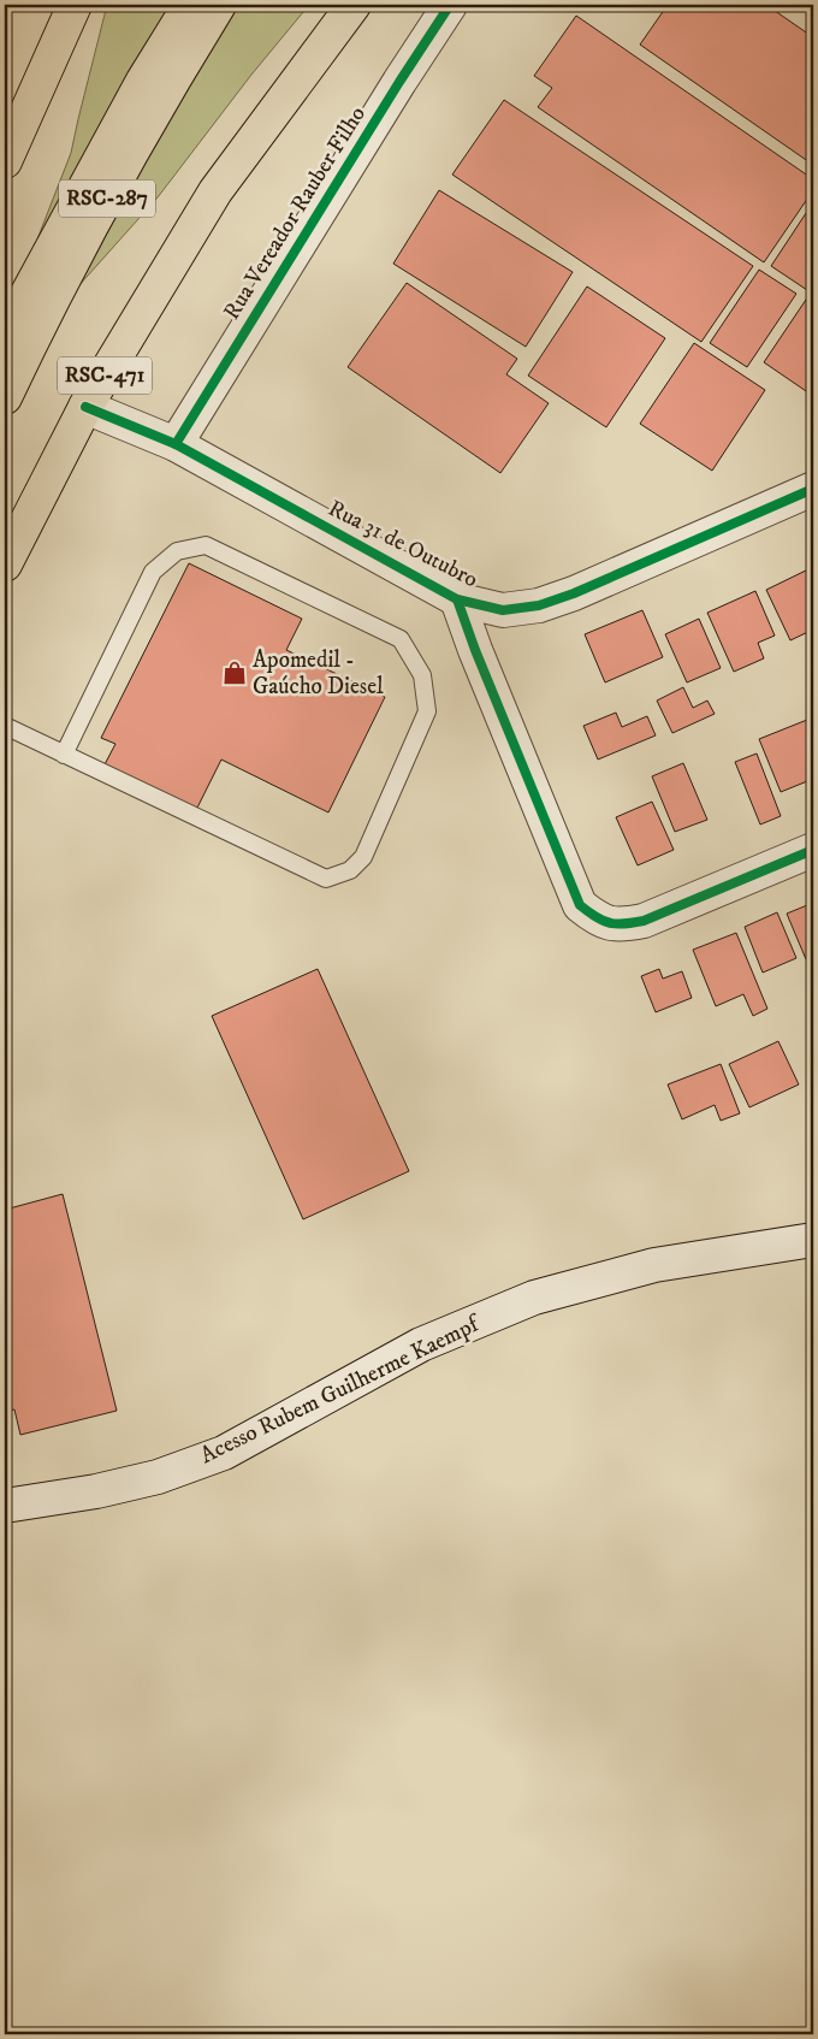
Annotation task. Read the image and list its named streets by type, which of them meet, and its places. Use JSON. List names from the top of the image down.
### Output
{
  "streets": {
    "main road": ["RSC-287", "RSC-471"],
    "street": ["Rua Vereador Rauber Filho", "Rua 31 de Outubro", "Acesso Rubem Guilherme Kaempf"]
  },
  "crossings": [
    ["Rua Vereador Rauber Filho", "Rua 31 de Outubro"],
    ["RSC-471", "Rua 31 de Outubro"]
  ],
  "places": {
    "shop": ["Apomedil - Gaúcho Diesel"]
  }
}
